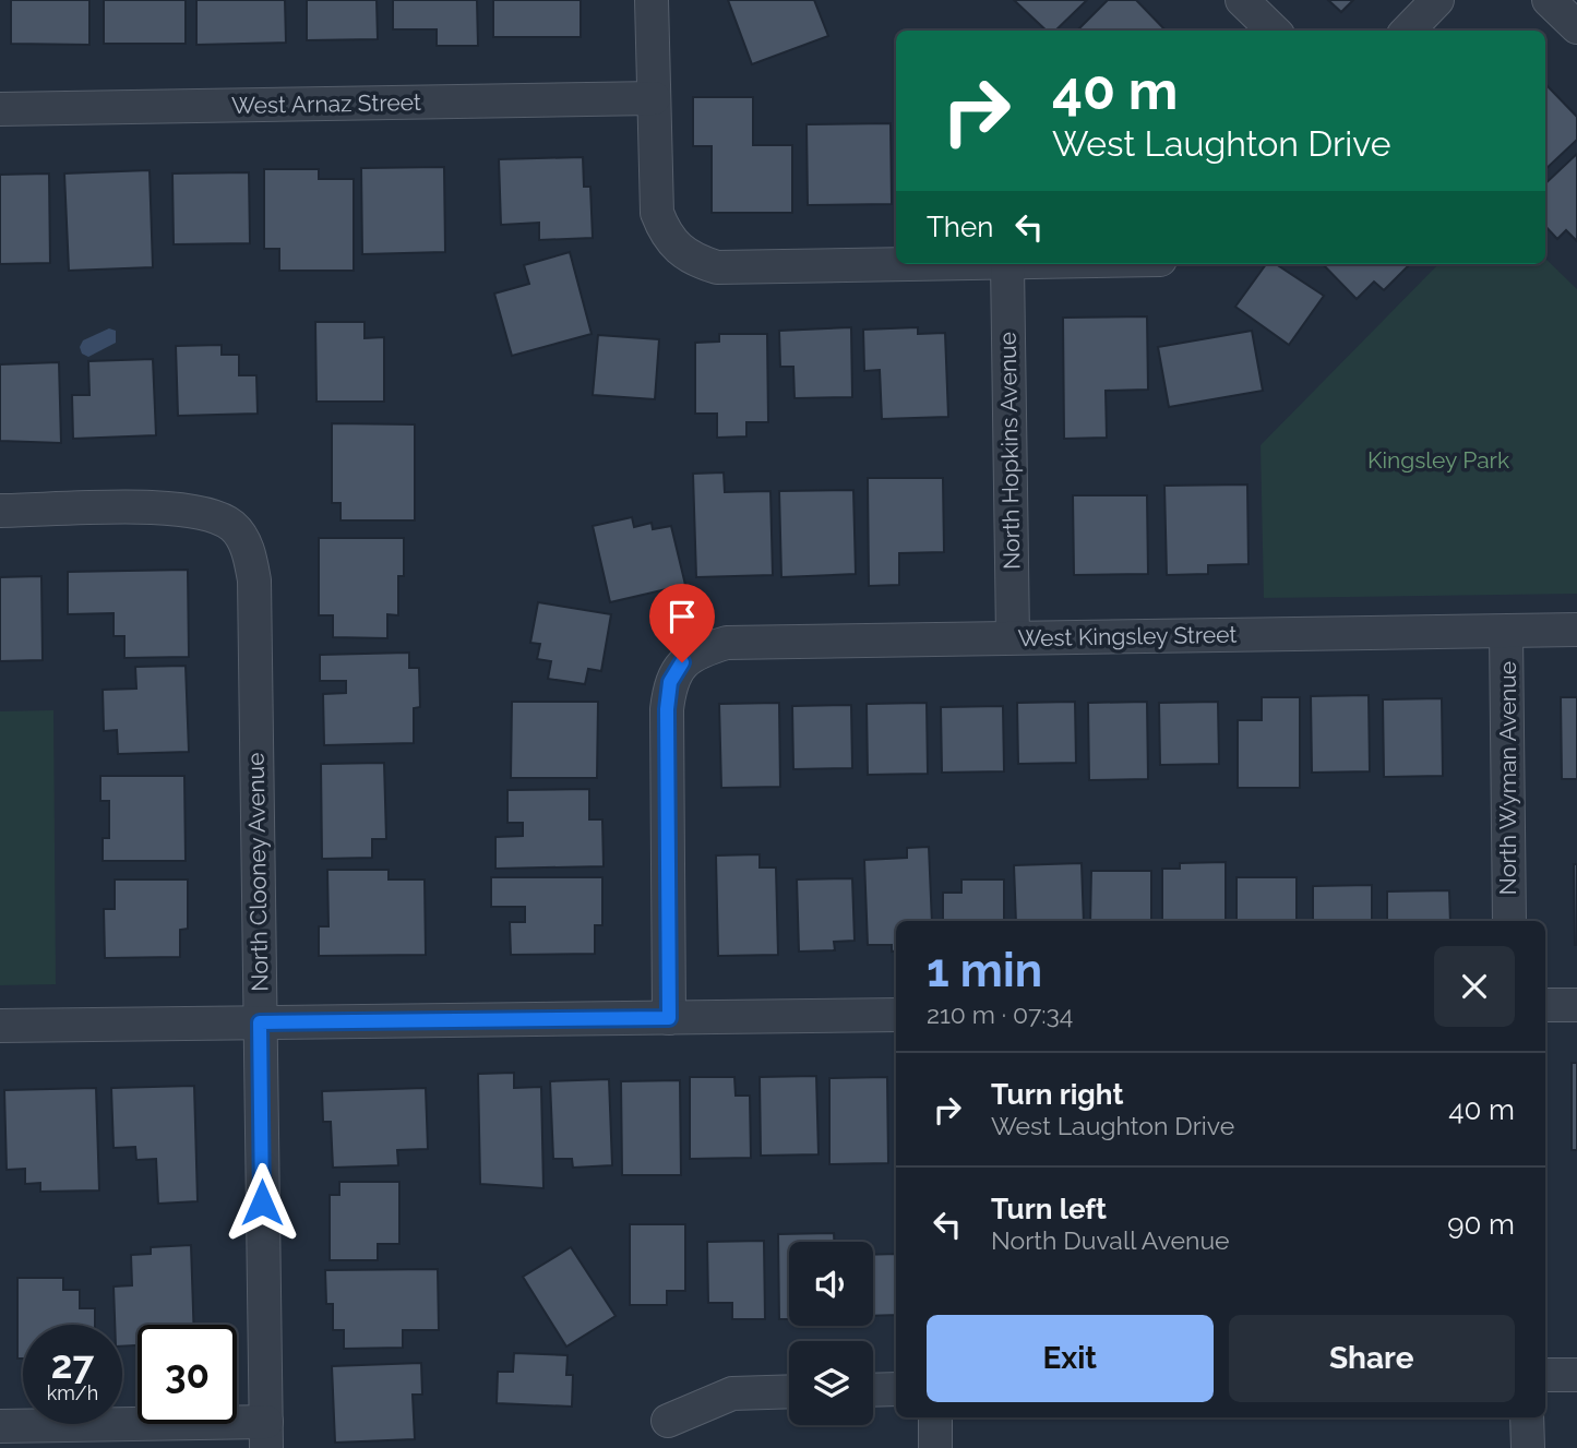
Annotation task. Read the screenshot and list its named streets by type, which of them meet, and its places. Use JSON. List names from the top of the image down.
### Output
{
  "streets": {
    "street": [
      "West Arnaz Street",
      "North Hopkins Avenue",
      "West Kingsley Street",
      "North Wyman Avenue",
      "North Clooney Avenue"
    ]
  },
  "crossings": [
    ["North Hopkins Avenue", "West Kingsley Street"],
    ["West Kingsley Street", "North Wyman Avenue"]
  ],
  "parks": ["Kingsley Park"],
  "page": {
    "turn": ["40 m", "West Laughton Drive"],
    "then": "Then",
    "heading": ["1 min", "210 m · 07:34"],
    "list": [
      {
        "name": "Turn right",
        "note": "West Laughton Drive",
        "value": "40 m"
      },
      {
        "name": "Turn left",
        "note": "North Duvall Avenue",
        "value": "90 m"
      }
    ],
    "buttons": ["Exit", "Share"],
    "speed": "27 km/h",
    "limit": "30"
  }
}
